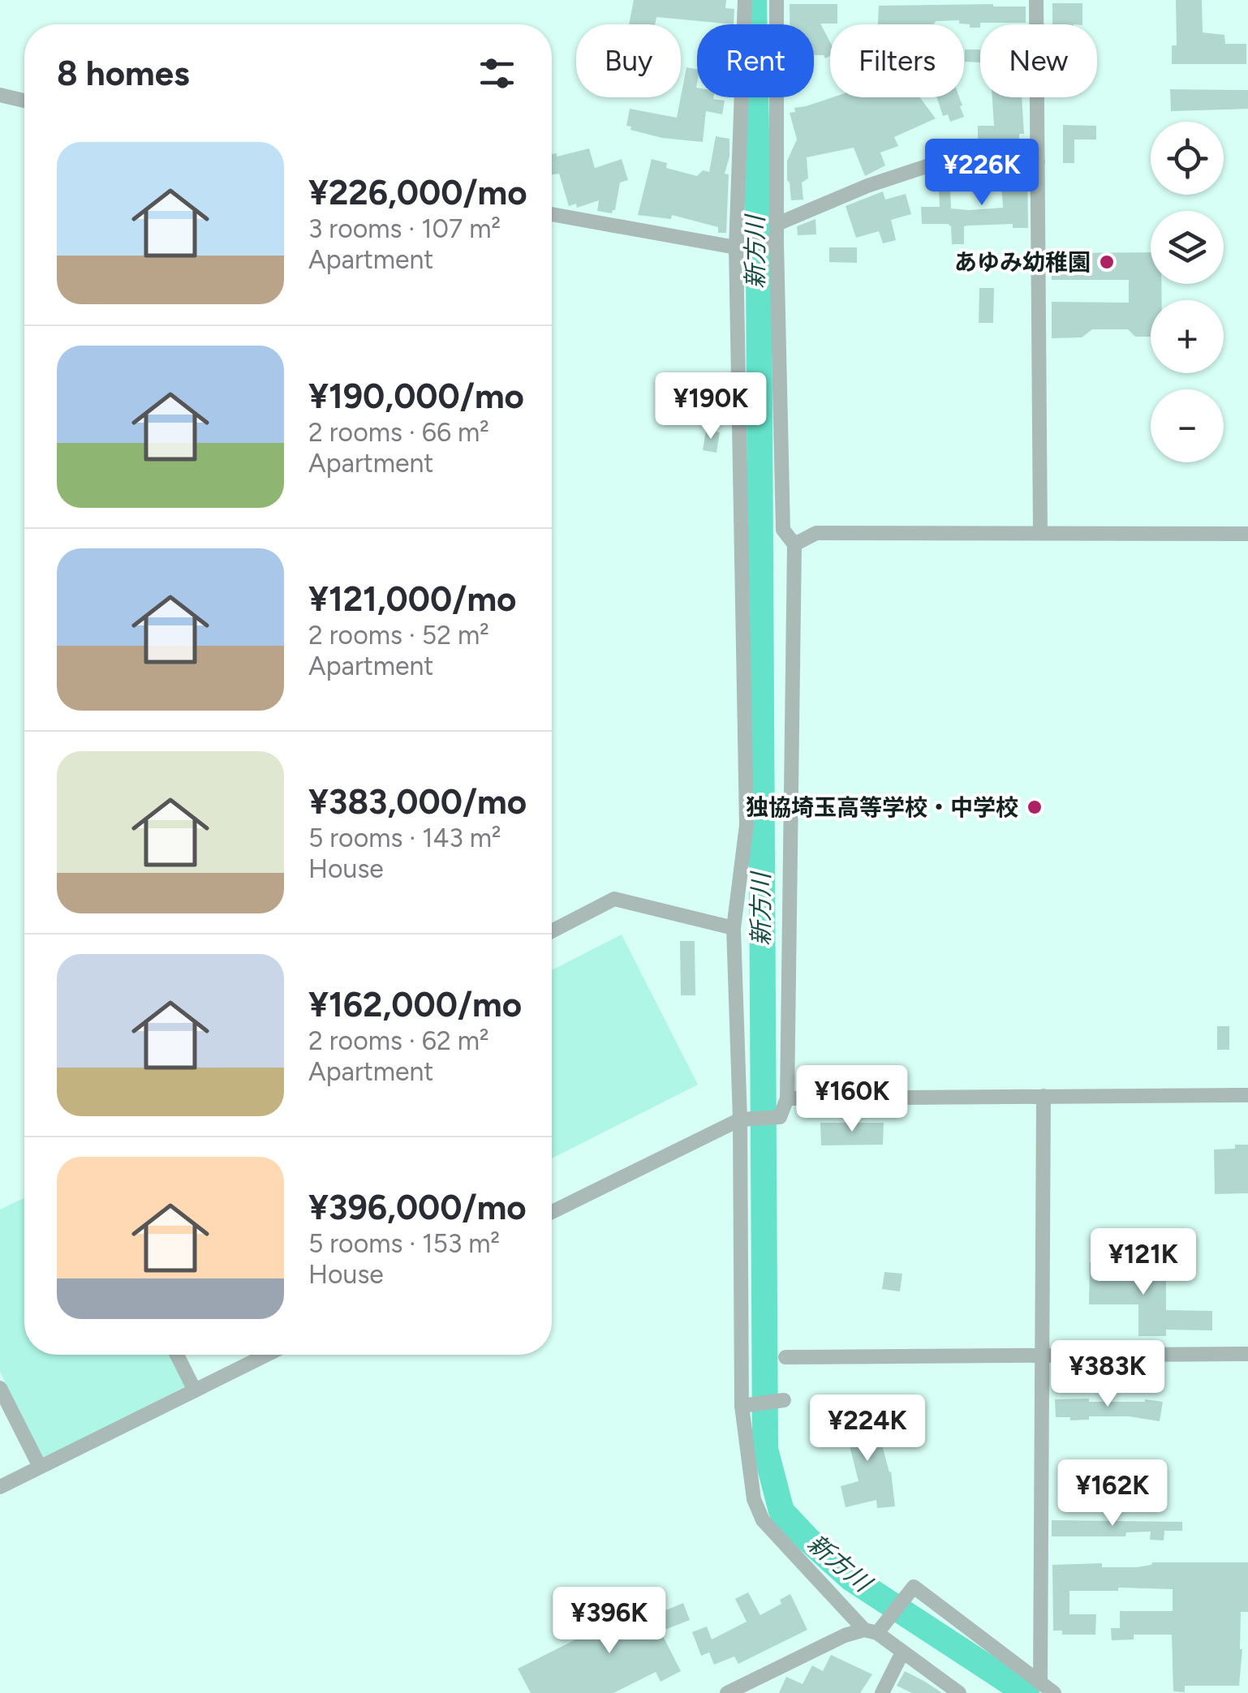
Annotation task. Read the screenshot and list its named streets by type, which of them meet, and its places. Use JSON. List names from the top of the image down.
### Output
{
  "water": ["新方川"],
  "places": ["あゆみ幼稚園", "独協埼玉高等学校・中学校"],
  "page": {
    "chip": [
      "Buy",
      "Rent",
      "Filters",
      "New"
    ],
    "heading": "8 homes",
    "map_buttons": ["+", "−"],
    "list": [
      {
        "name": "¥226,000/mo",
        "note": "3 rooms · 107 m² · Apartment"
      },
      {
        "name": "¥190,000/mo",
        "note": "2 rooms · 66 m² · Apartment"
      },
      {
        "name": "¥121,000/mo",
        "note": "2 rooms · 52 m² · Apartment"
      },
      {
        "name": "¥383,000/mo",
        "note": "5 rooms · 143 m² · House"
      },
      {
        "name": "¥162,000/mo",
        "note": "2 rooms · 62 m² · Apartment"
      },
      {
        "name": "¥396,000/mo",
        "note": "5 rooms · 153 m² · House"
      }
    ],
    "price": [
      "¥226K",
      "¥190K",
      "¥160K",
      "¥121K",
      "¥383K",
      "¥224K",
      "¥162K",
      "¥396K"
    ]
  }
}
